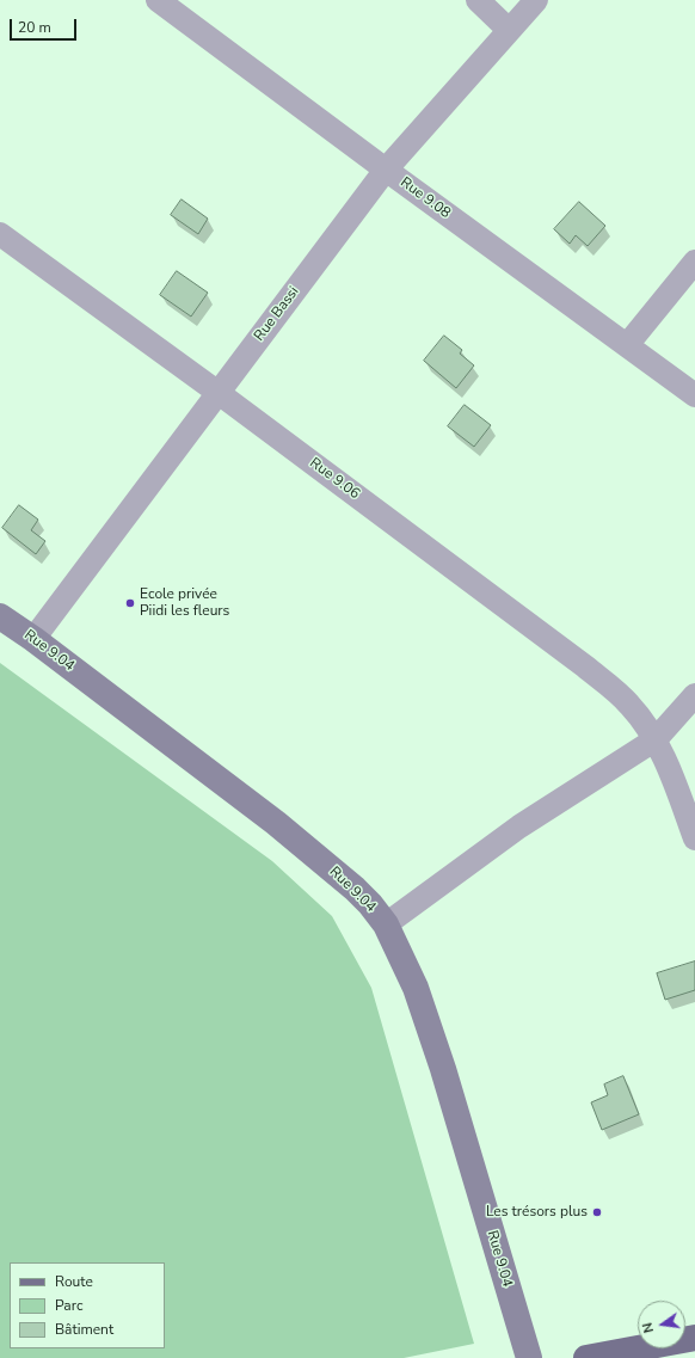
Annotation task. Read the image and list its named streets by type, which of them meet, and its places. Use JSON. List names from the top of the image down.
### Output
{
  "streets": {
    "main road": ["Rue 9.04"],
    "street": ["Rue 9.08", "Rue Bassi", "Rue 9.06"]
  },
  "crossings": [
    ["Rue 9.08", "Rue Bassi"],
    ["Rue Bassi", "Rue 9.06"],
    ["Rue Bassi", "Rue 9.04"]
  ],
  "places": ["Ecole privée Piidi les fleurs", "Les trésors plus"],
  "legend": ["Route", "Parc", "Bâtiment"],
  "scale_bar": "20 m",
  "north": "left"
}
